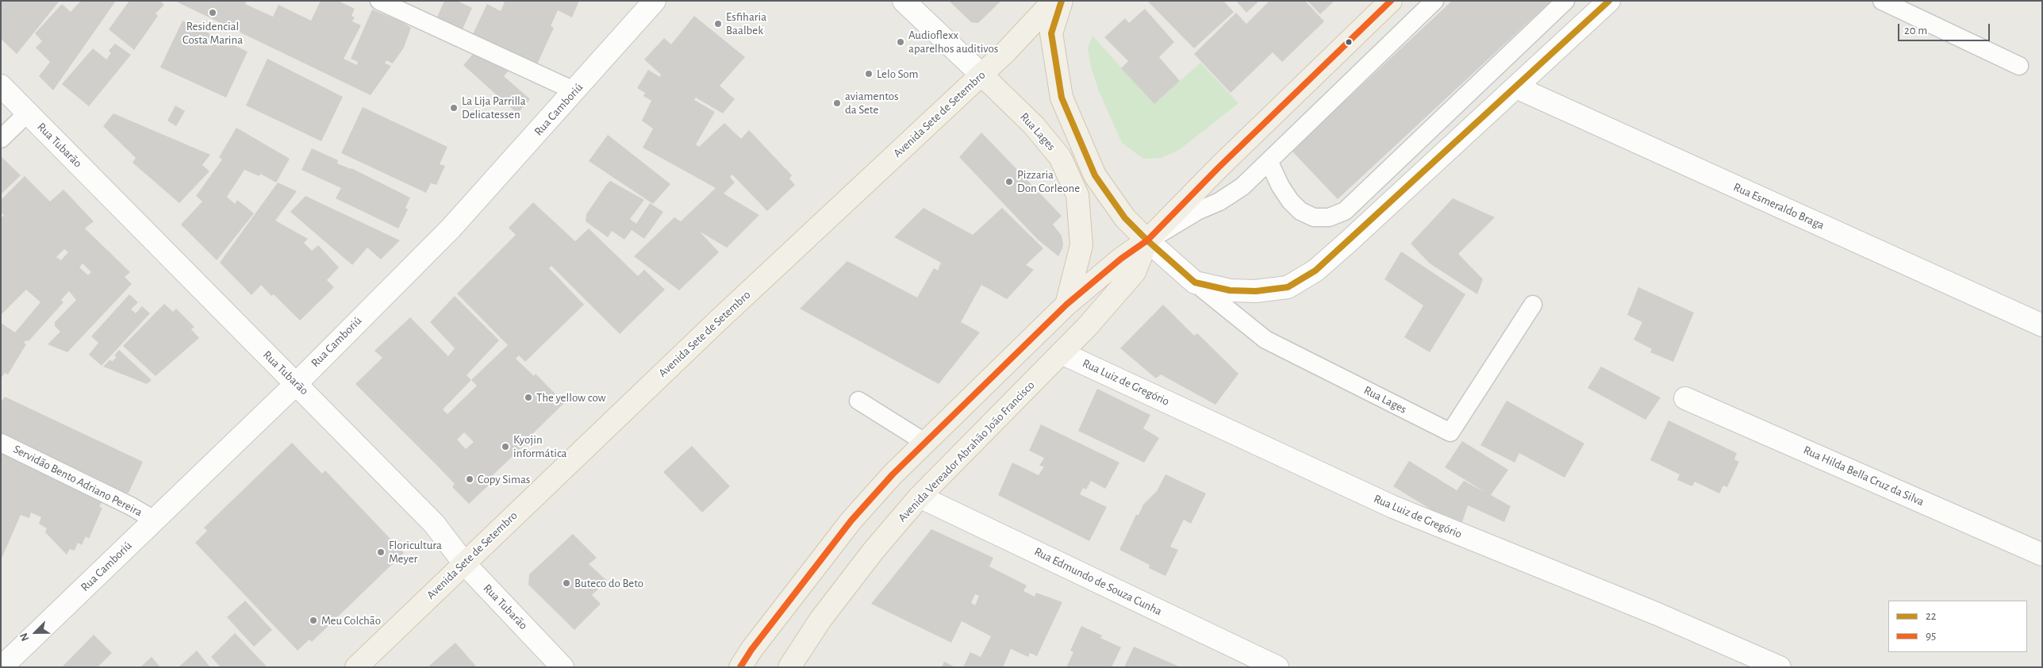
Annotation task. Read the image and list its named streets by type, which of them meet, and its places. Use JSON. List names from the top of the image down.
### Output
{
  "streets": {
    "main road": ["Avenida Sete de Setembro", "Rua Lages", "Avenida Vereador Abrahão João Francisco"],
    "street": [
      "Rua Camboriú",
      "Rua Tubarão",
      "Rua Esmeraldo Braga",
      "Rua Luiz de Gregório",
      "Rua Hilda Bella Cruz da Silva",
      "Rua Edmundo de Souza Cunha"
    ],
    "lane": ["Servidão Bento Adriano Pereira"]
  },
  "crossings": [
    ["Rua Camboriú", "Rua Tubarão"],
    ["Rua Camboriú", "Servidão Bento Adriano Pereira"],
    ["Avenida Sete de Setembro", "Rua Lages"],
    ["Avenida Sete de Setembro", "Rua Tubarão"],
    ["Rua Lages", "Avenida Vereador Abrahão João Francisco"],
    ["Rua Luiz de Gregório", "Avenida Vereador Abrahão João Francisco"],
    ["Avenida Vereador Abrahão João Francisco", "Rua Edmundo de Souza Cunha"]
  ],
  "places": [
    "Residencial Costa Marina",
    "Esfiharia Baalbek",
    "Audioflexx aparelhos auditivos",
    "Lelo Som",
    "aviamentos da Sete",
    "La Lija Parrilla Delicatessen",
    "Pizzaria Don Corleone",
    "The yellow cow",
    "Kyojin informática",
    "Copy Simas",
    "Floricultura Meyer",
    "Buteco do Beto",
    "Meu Colchão"
  ],
  "lines": ["transit line 22", "transit line 95"],
  "legend": ["22", "95"],
  "scale_bar": "20 m",
  "north": "bottom left"
}
